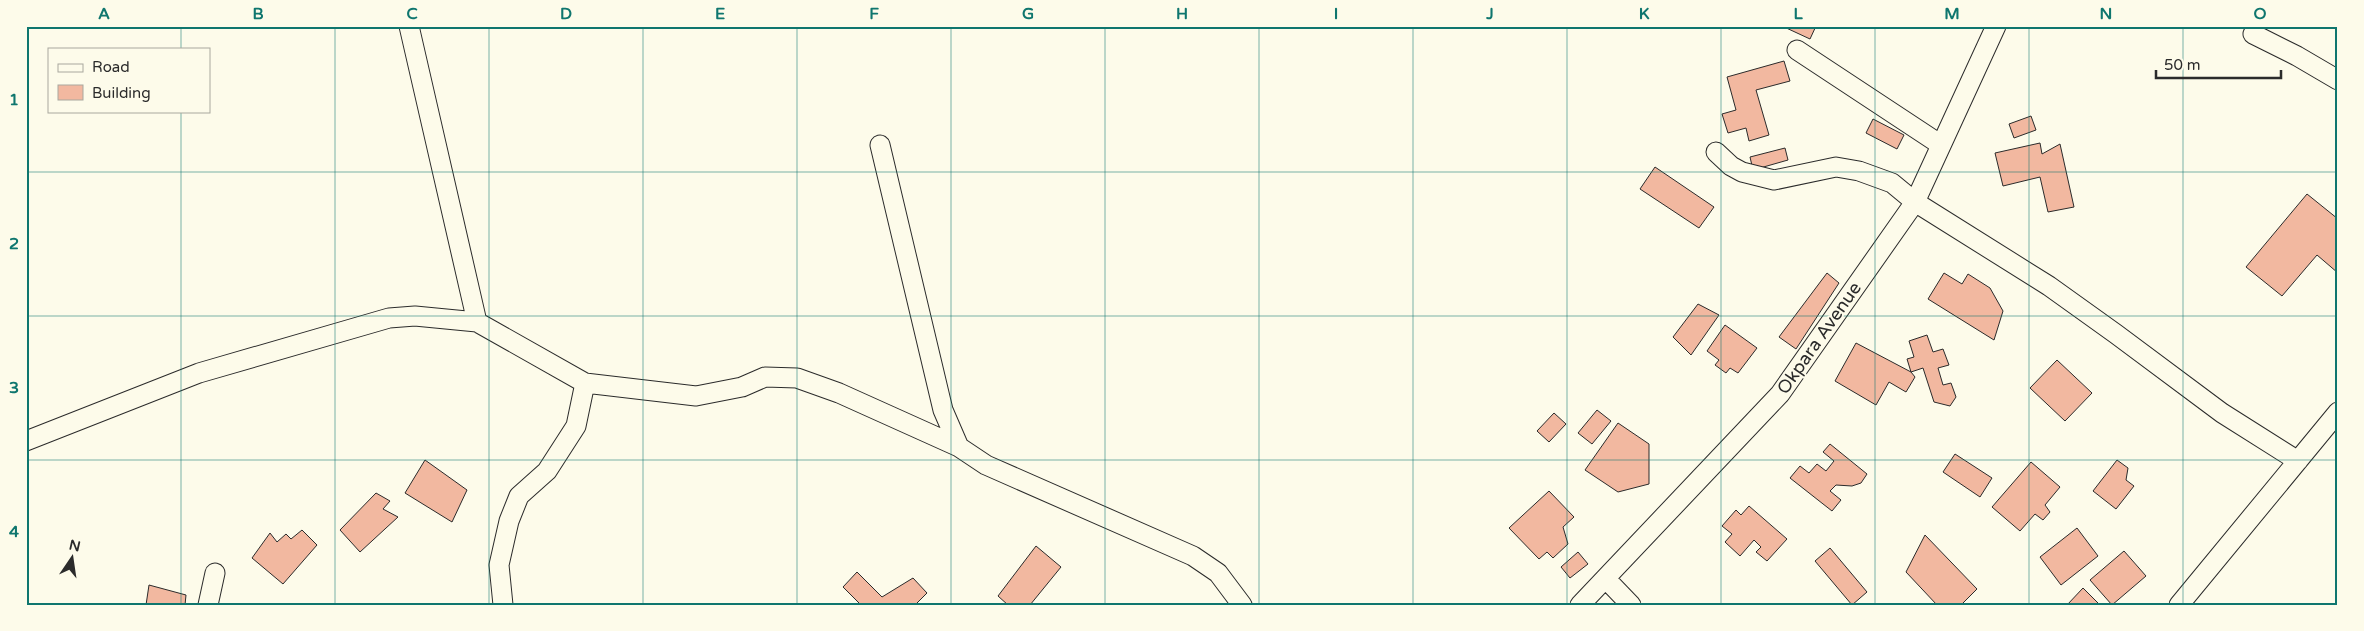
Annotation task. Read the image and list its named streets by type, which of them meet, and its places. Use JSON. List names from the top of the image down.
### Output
{
  "streets": {
    "street": ["Okpara Avenue"]
  },
  "legend": ["Road", "Building"],
  "scale_bar": "50 m",
  "north": "top",
  "grid": {
    "columns": [
      "A",
      "B",
      "C",
      "D",
      "E",
      "F",
      "G",
      "H",
      "I",
      "J",
      "K",
      "L",
      "M",
      "N",
      "O"
    ],
    "rows": [
      "1",
      "2",
      "3",
      "4"
    ]
  }
}
